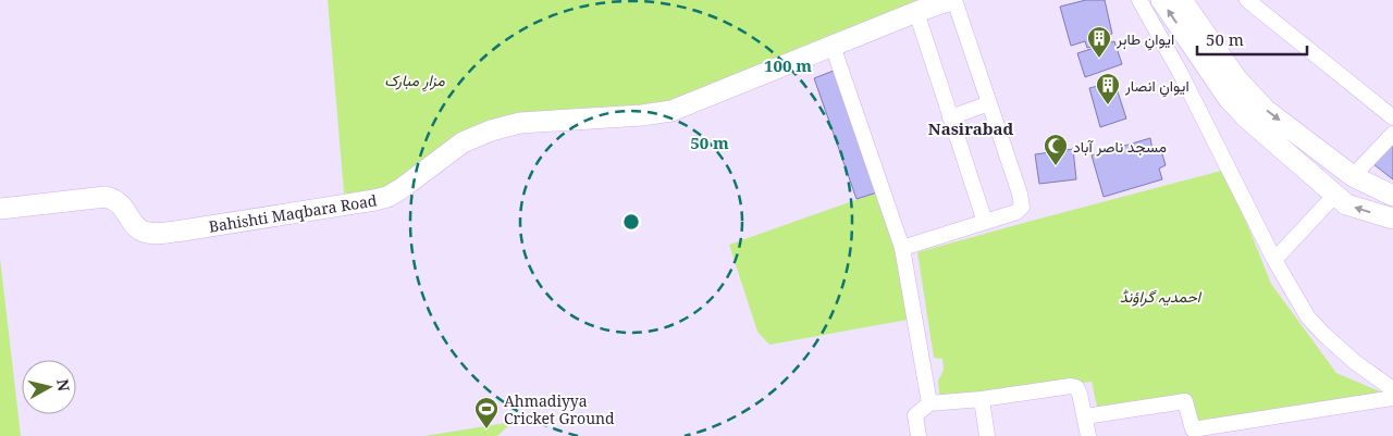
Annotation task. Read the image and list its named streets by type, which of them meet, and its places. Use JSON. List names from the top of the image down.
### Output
{
  "streets": {
    "street": ["Bahishti Maqbara Road"]
  },
  "districts": ["Nasirabad"],
  "parks": ["مزارِ مبارک", "احمدیہ گراؤنڈ"],
  "places": {
    "building": ["ایوانِ طاہر", "ایوانِ انصار"],
    "mosque": ["مسجد ناصر آباد"],
    "sports": ["Ahmadiyya Cricket Ground"]
  },
  "scale_bar": "50 m",
  "north": "right",
  "rings": ["100 m", "50 m"]
}
